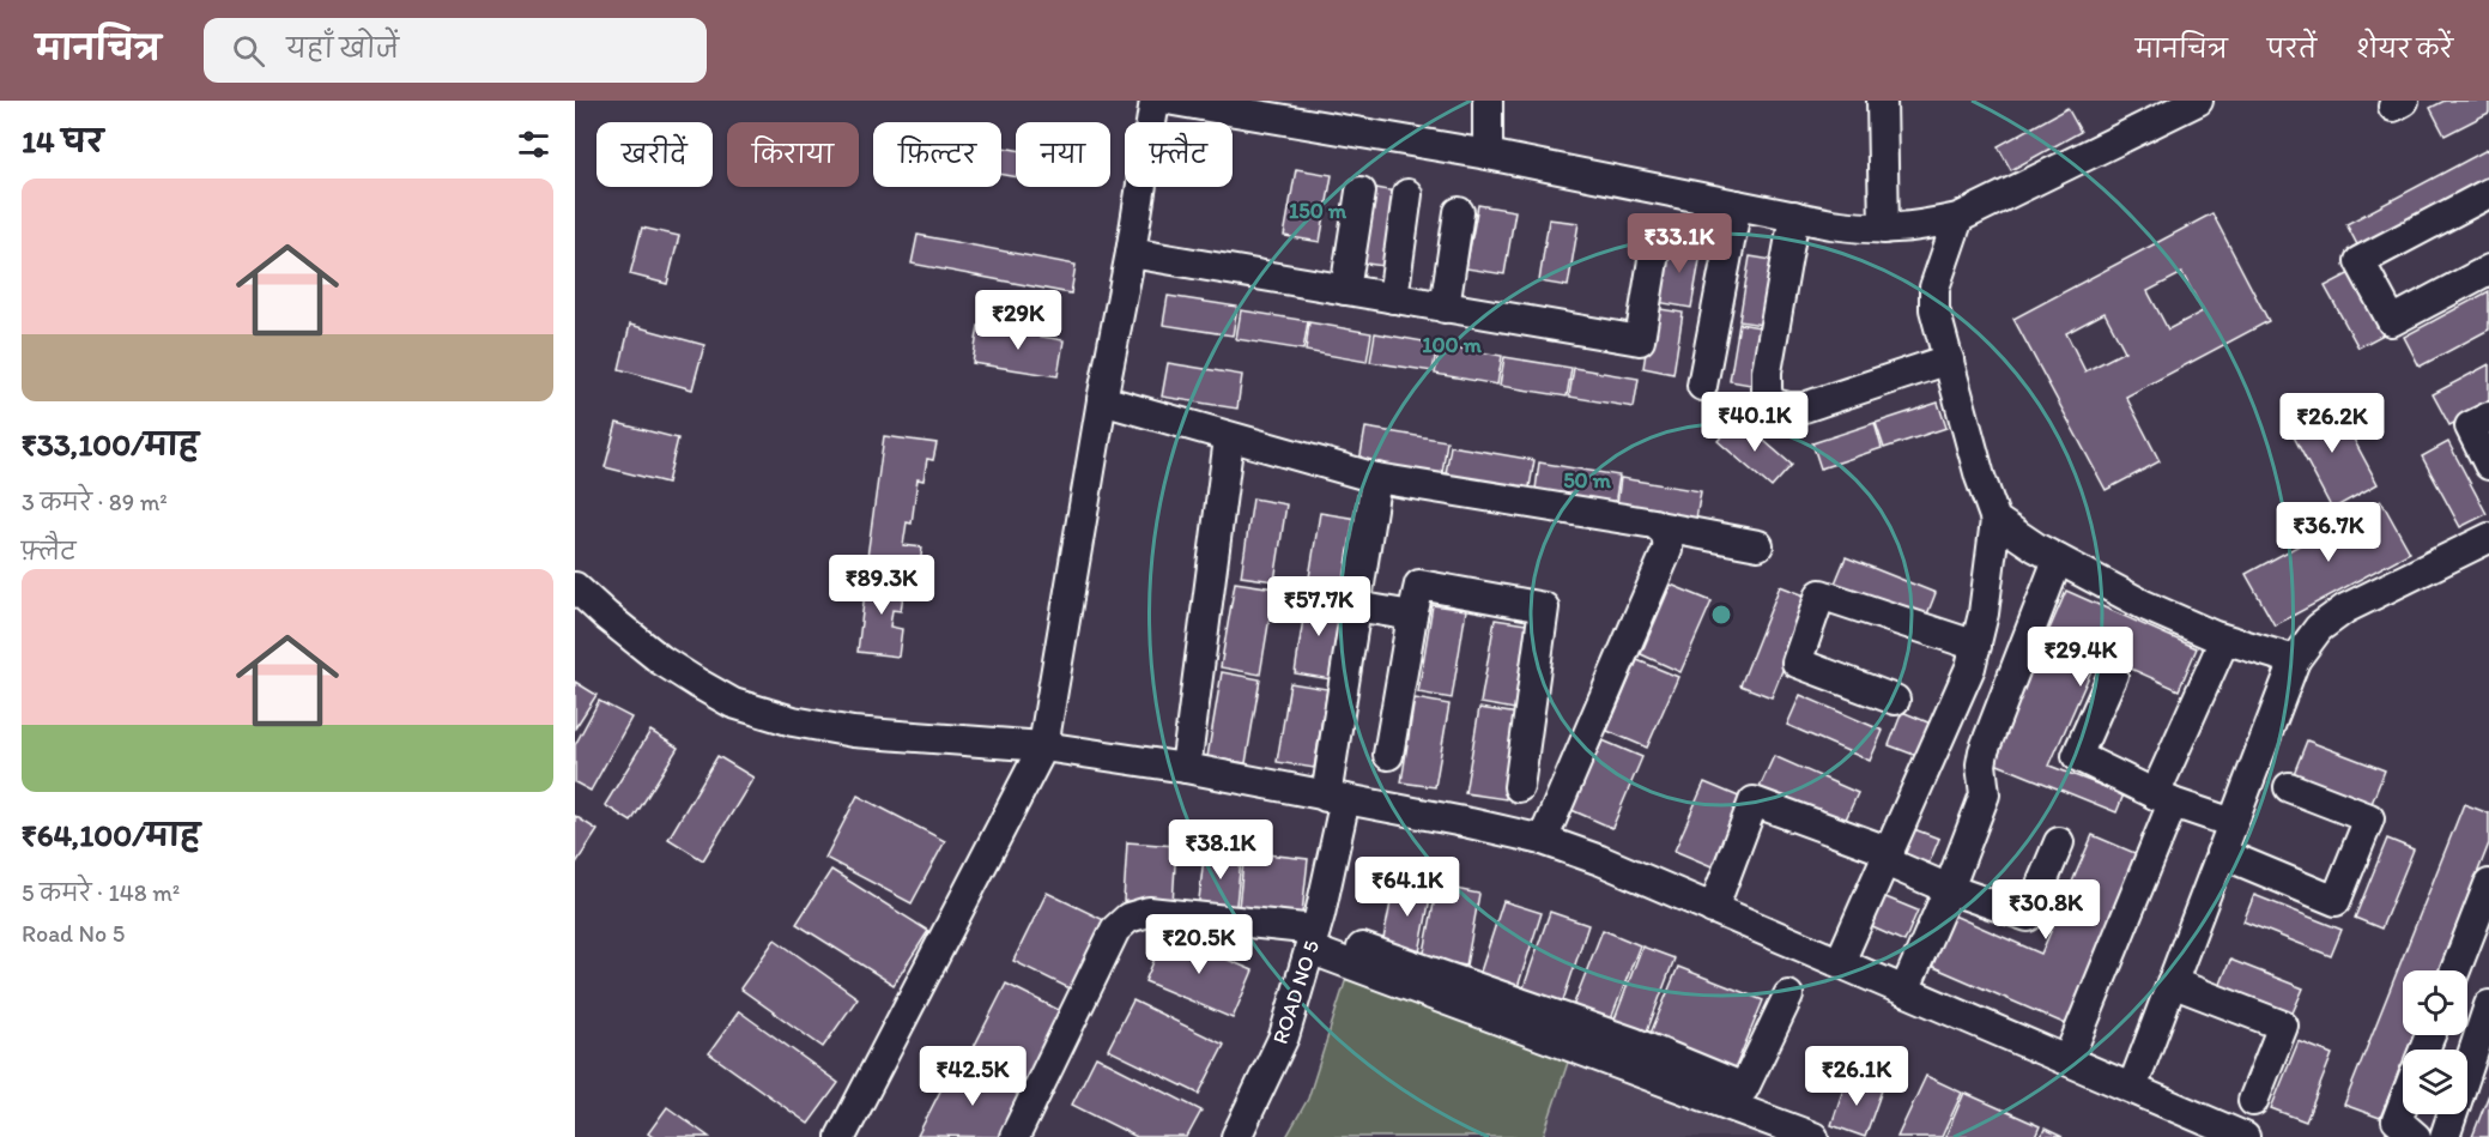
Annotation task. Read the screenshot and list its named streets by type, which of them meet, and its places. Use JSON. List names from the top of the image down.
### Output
{
  "streets": {
    "street": ["ROAD NO 5"]
  },
  "page": {
    "header": "मानचित्र",
    "search": "यहाँ खोजें",
    "nav": ["मानचित्र", "परतें", "शेयर करें"],
    "heading": "14 घर",
    "chip": [
      "खरीदें",
      "किराया",
      "फ़िल्टर",
      "नया",
      "फ़्लैट"
    ],
    "list": [
      {
        "name": "₹33,100/माह",
        "note": "3 कमरे · 89 m² · फ़्लैट"
      },
      {
        "name": "₹64,100/माह",
        "note": "5 कमरे · 148 m² · Road No 5"
      }
    ],
    "price": [
      "₹33.1K",
      "₹29K",
      "₹40.1K",
      "₹26.2K",
      "₹36.7K",
      "₹89.3K",
      "₹57.7K",
      "₹29.4K",
      "₹38.1K",
      "₹64.1K",
      "₹30.8K",
      "₹20.5K",
      "₹42.5K",
      "₹26.1K"
    ]
  },
  "rings": ["150 m", "100 m", "50 m"]
}
